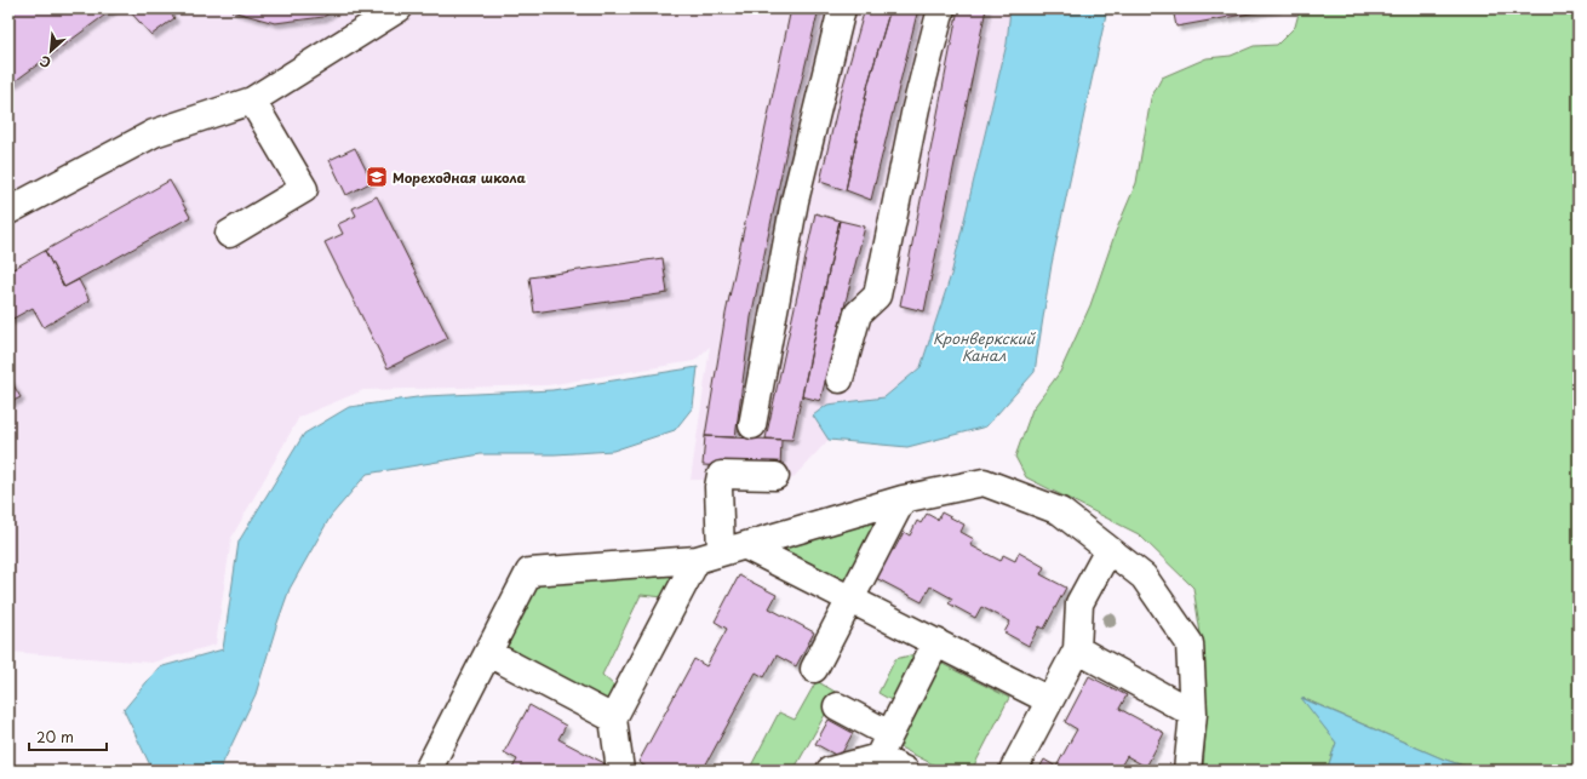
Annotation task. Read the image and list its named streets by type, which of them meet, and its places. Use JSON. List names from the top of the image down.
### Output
{
  "water": ["Кронверкский Канал"],
  "places": {
    "school or university": ["Мореходная школа"]
  },
  "scale_bar": "20 m",
  "north": "bottom left"
}
